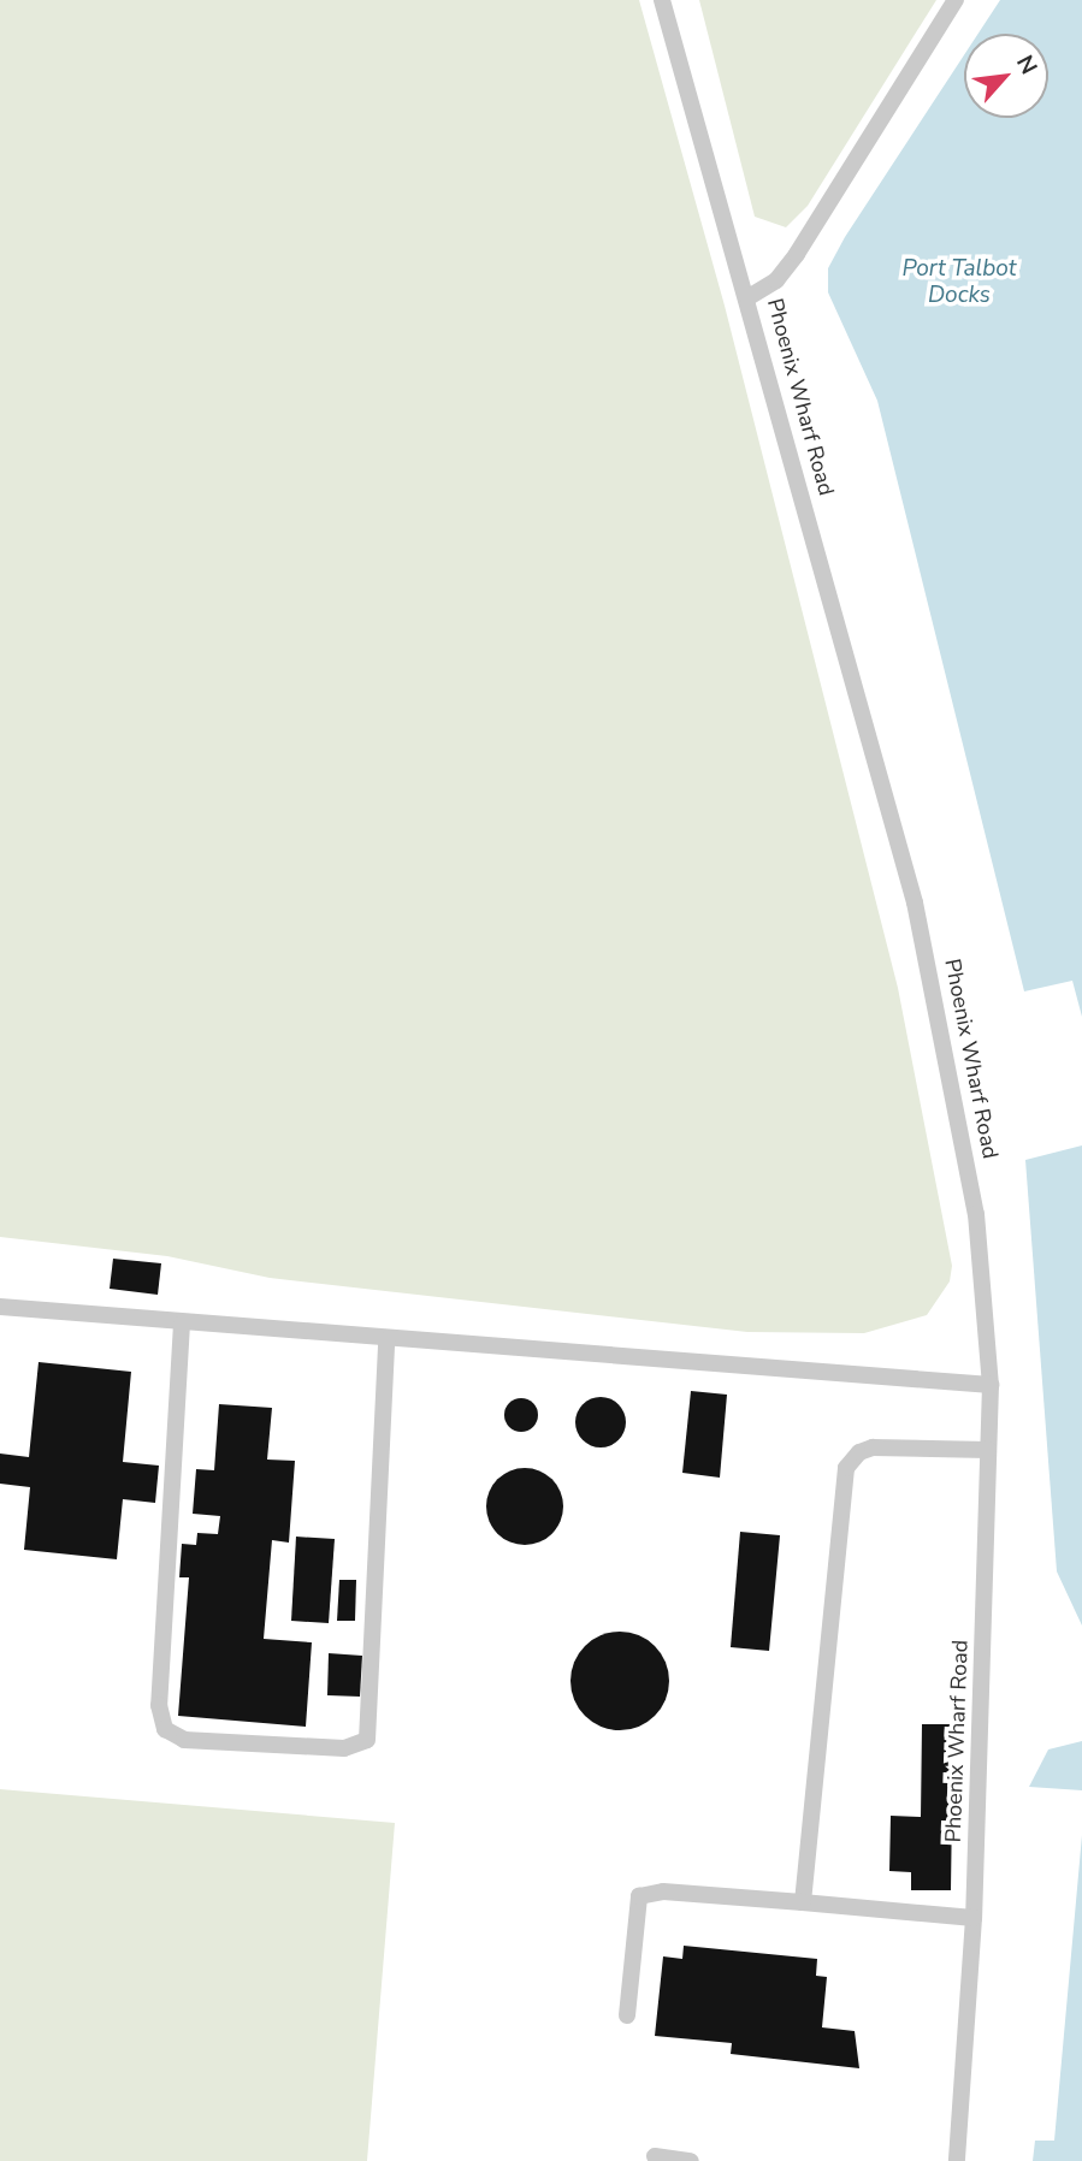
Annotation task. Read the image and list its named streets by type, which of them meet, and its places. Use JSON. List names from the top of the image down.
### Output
{
  "streets": {
    "lane": ["Phoenix Wharf Road"]
  },
  "water": ["Port Talbot Docks"],
  "north": "top right"
}
